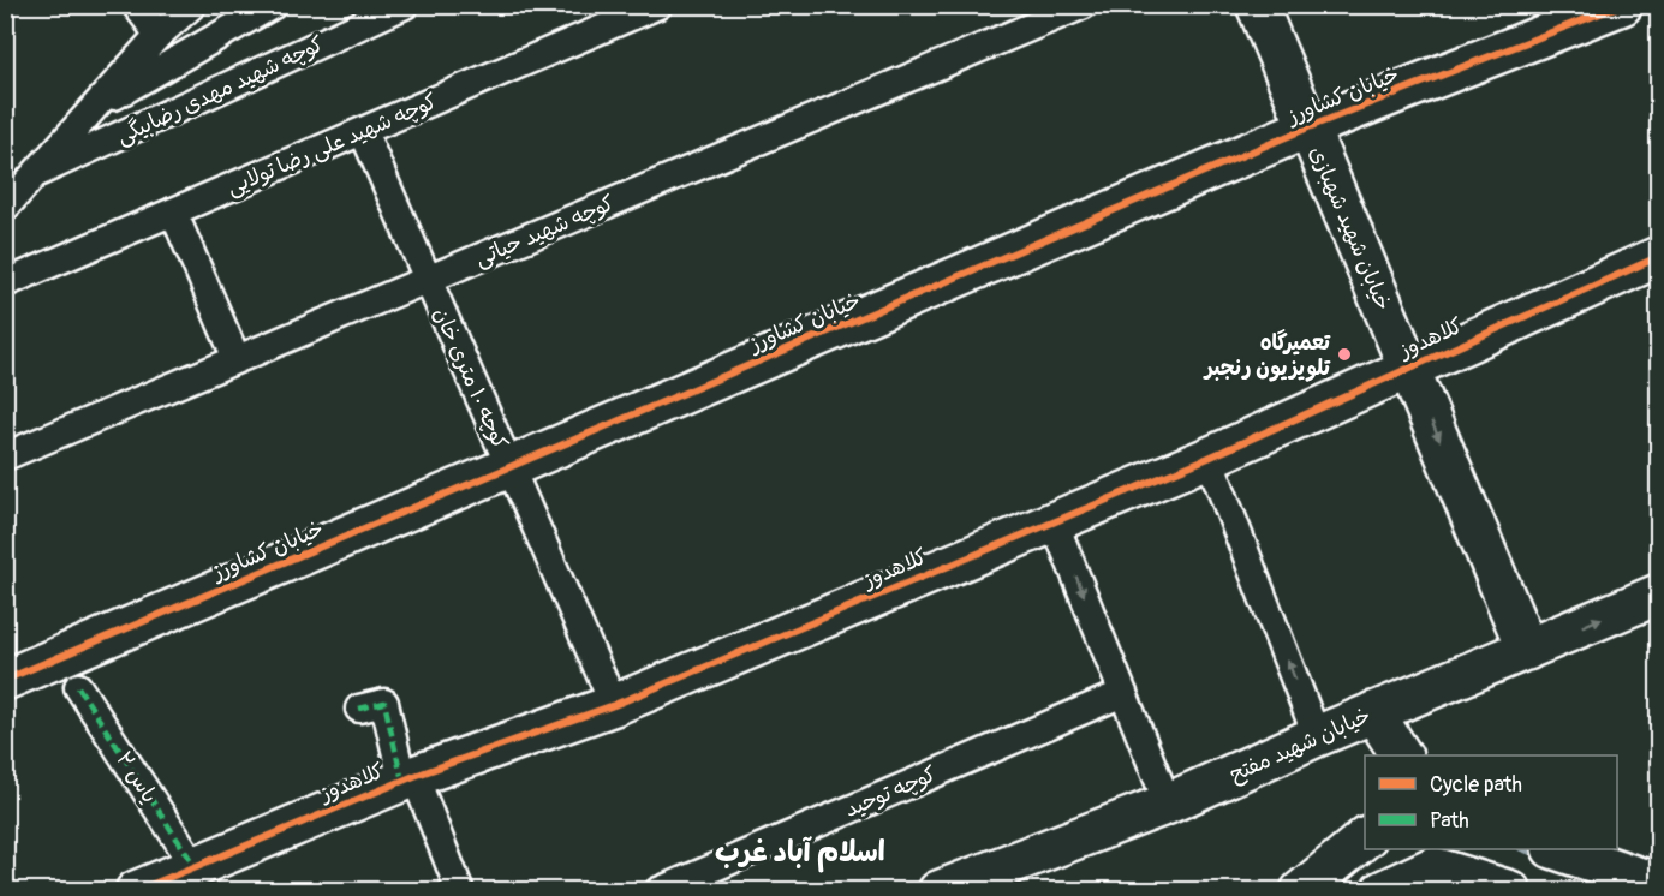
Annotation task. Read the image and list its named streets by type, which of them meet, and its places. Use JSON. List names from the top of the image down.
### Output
{
  "streets": {
    "street": [
      "کوچه شهید مهدی رضابیگی",
      "خیابان کشاورز",
      "کوچه شهید علی رضا تولایی",
      "خیابان شهید شهبازی",
      "کوچه شهید حیاتی",
      "کلاهدوز",
      "کوچه ۱۰ متری خان",
      "خیابان شهید مفتح",
      "یاس ۲",
      "کوچه توحید"
    ]
  },
  "crossings": [
    ["خیابان کشاورز", "خیابان شهید شهبازی"],
    ["خیابان کشاورز", "کوچه ۱۰ متری خان"],
    ["کوچه شهید علی رضا تولایی", "کوچه ۱۰ متری خان"],
    ["خیابان شهید شهبازی", "کلاهدوز"],
    ["خیابان شهید شهبازی", "خیابان شهید مفتح"],
    ["کوچه شهید حیاتی", "کوچه ۱۰ متری خان"],
    ["کلاهدوز", "کوچه ۱۰ متری خان"],
    ["کلاهدوز", "یاس ۲"]
  ],
  "districts": ["اسلام آباد غرب"],
  "places": ["تعمیرگاه تلویزیون رنجبر"],
  "legend": ["Cycle path", "Path"]
}
